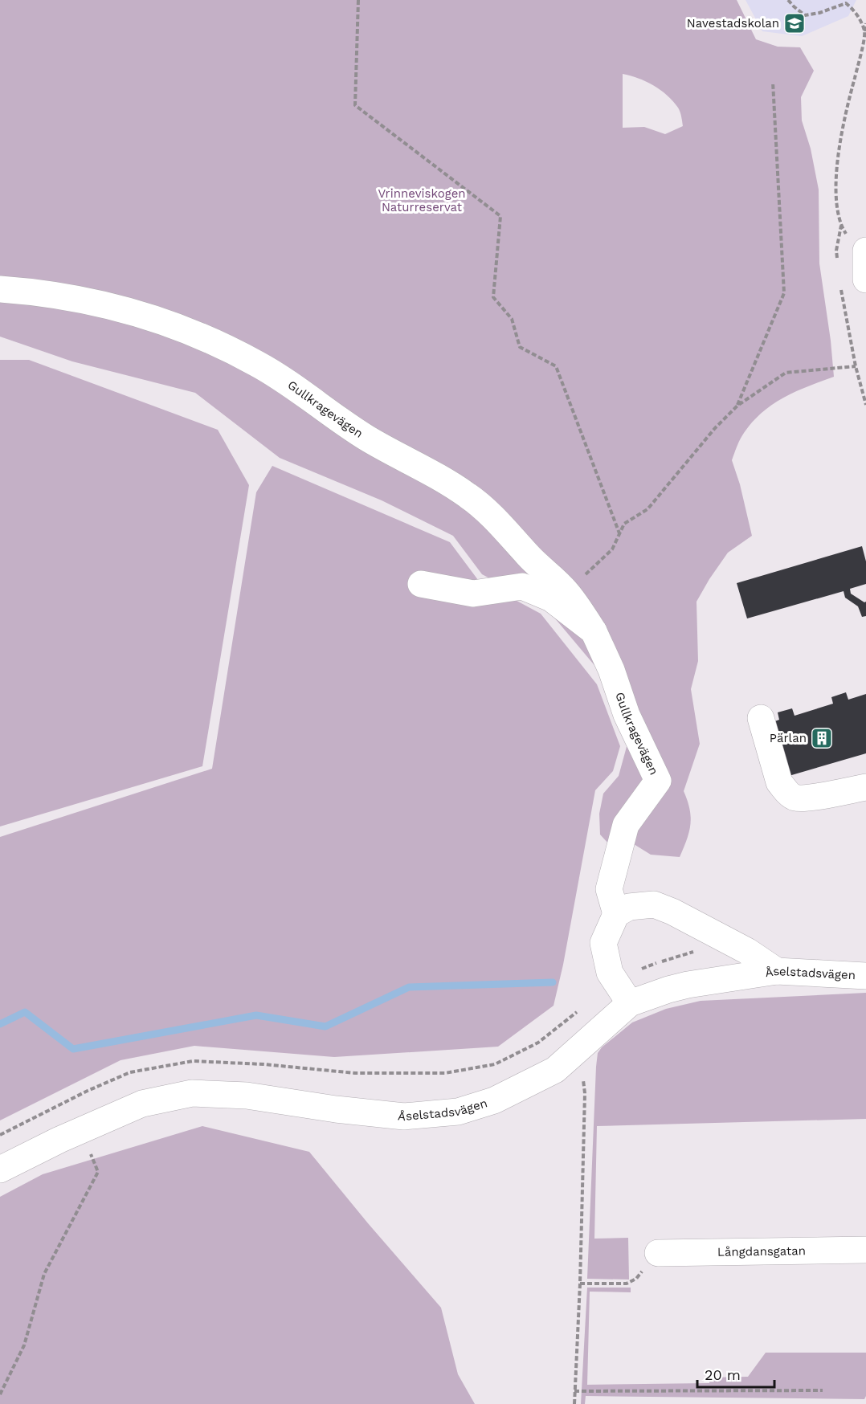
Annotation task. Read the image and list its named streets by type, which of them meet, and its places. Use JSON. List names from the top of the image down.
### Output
{
  "streets": {
    "street": ["Gullkragevägen", "Åselstadsvägen", "Långdansgatan"]
  },
  "parks": ["Vrinneviskogen Naturreservat"],
  "places": {
    "school or university": ["Navestadskolan"],
    "building": ["Pärlan"]
  },
  "scale_bar": "20 m"
}
